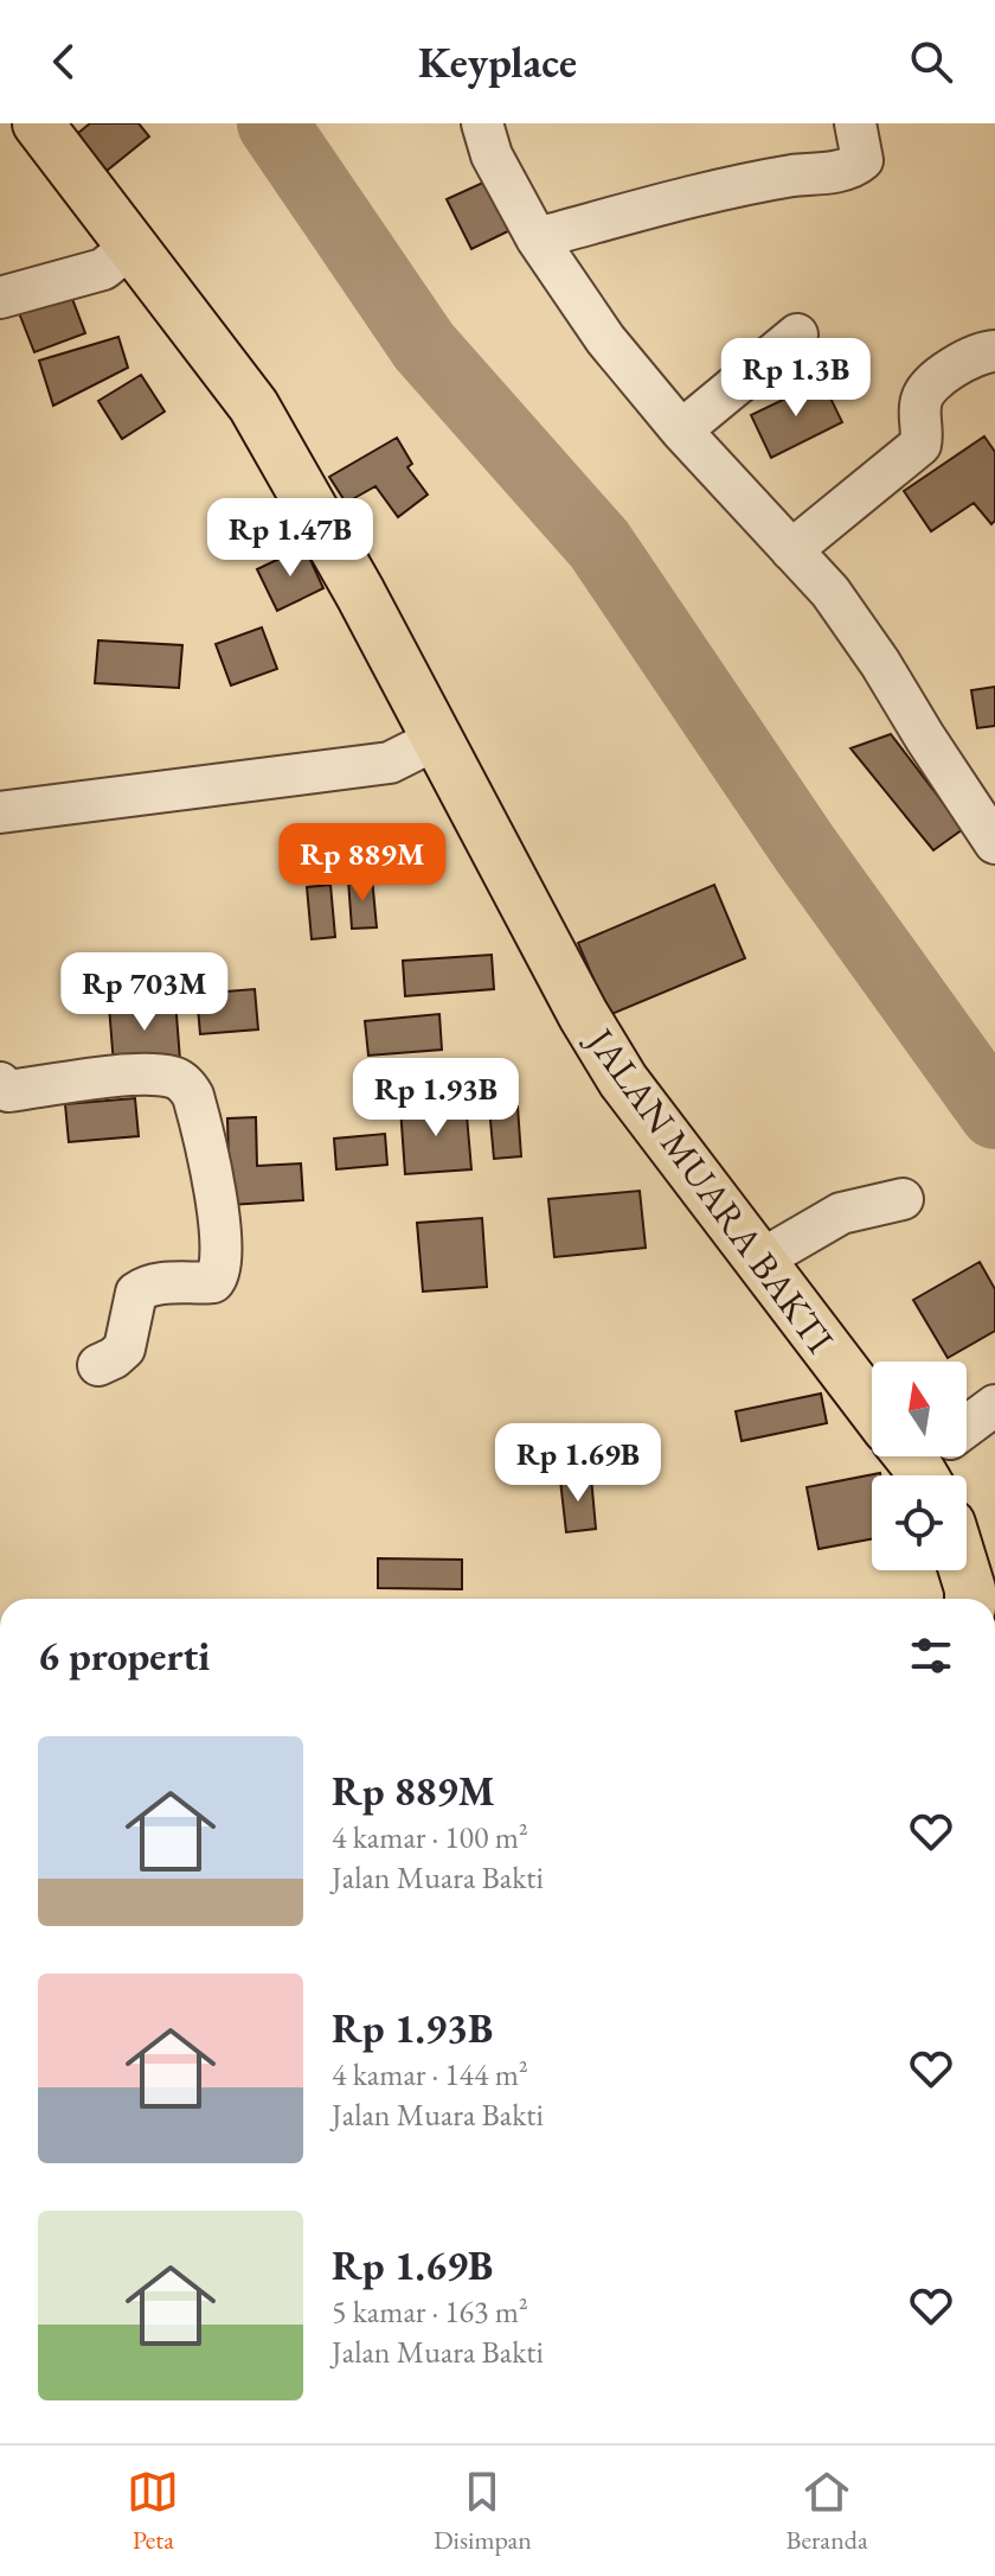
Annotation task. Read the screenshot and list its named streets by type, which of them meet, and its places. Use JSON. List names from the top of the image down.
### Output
{
  "streets": {
    "main road": ["JALAN MUARA BAKTI"]
  },
  "north": "top",
  "page": {
    "header": "Keyplace",
    "price": [
      "Rp 1.3B",
      "Rp 1.47B",
      "Rp 889M",
      "Rp 703M",
      "Rp 1.93B",
      "Rp 1.69B"
    ],
    "heading": "6 properti",
    "list": [
      {
        "name": "Rp 889M",
        "note": "4 kamar · 100 m² · Jalan Muara Bakti"
      },
      {
        "name": "Rp 1.93B",
        "note": "4 kamar · 144 m² · Jalan Muara Bakti"
      },
      {
        "name": "Rp 1.69B",
        "note": "5 kamar · 163 m² · Jalan Muara Bakti"
      }
    ],
    "tabs": ["Peta", "Disimpan", "Beranda"]
  }
}
